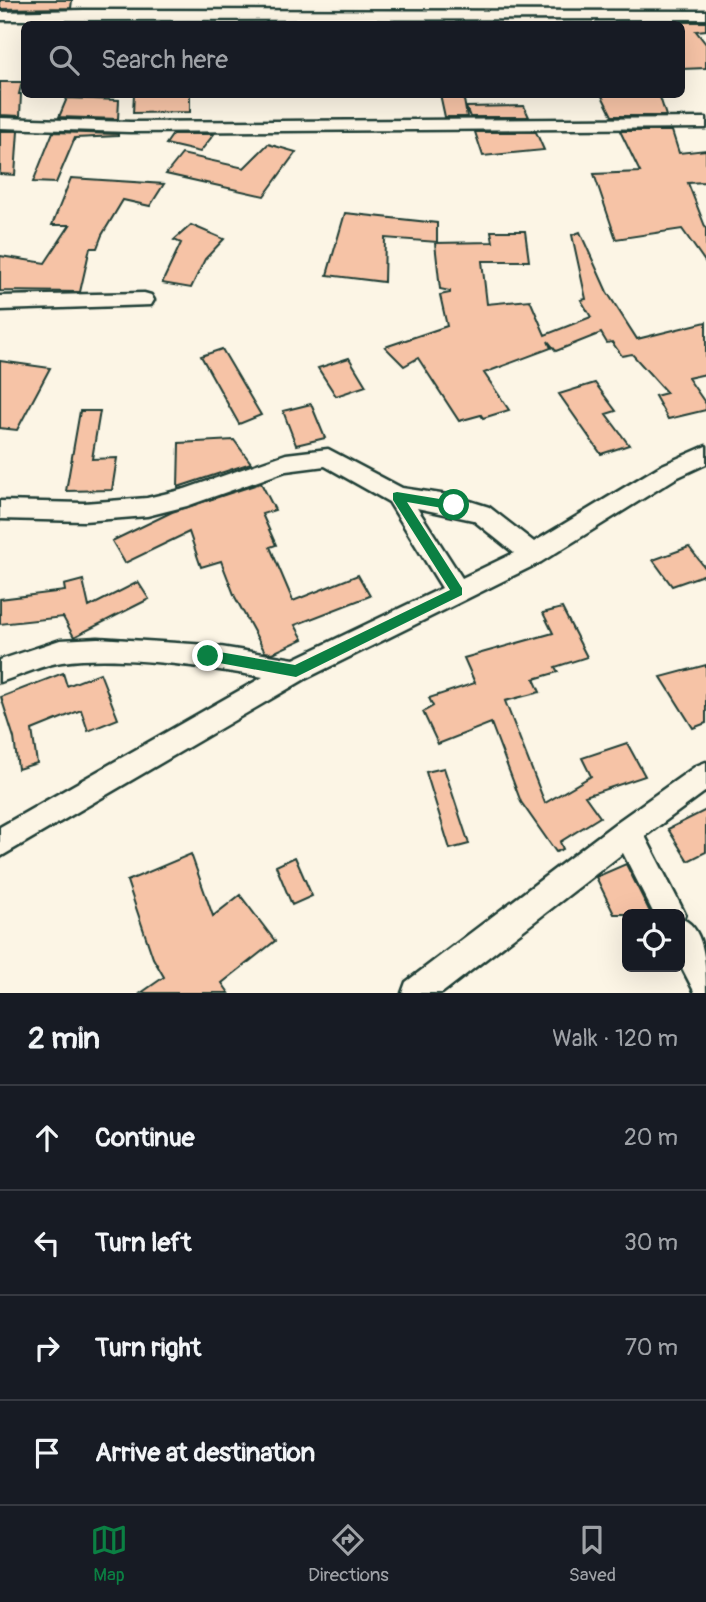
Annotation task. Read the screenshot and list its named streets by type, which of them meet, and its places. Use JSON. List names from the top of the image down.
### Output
{
  "page": {
    "search": "Search here",
    "heading": ["2 min", "Walk · 120 m"],
    "list": [
      ["Continue", "20 m"],
      ["Turn left", "30 m"],
      ["Turn right", "70 m"],
      "Arrive at destination"
    ],
    "nav": ["Map", "Directions", "Saved"]
  }
}
